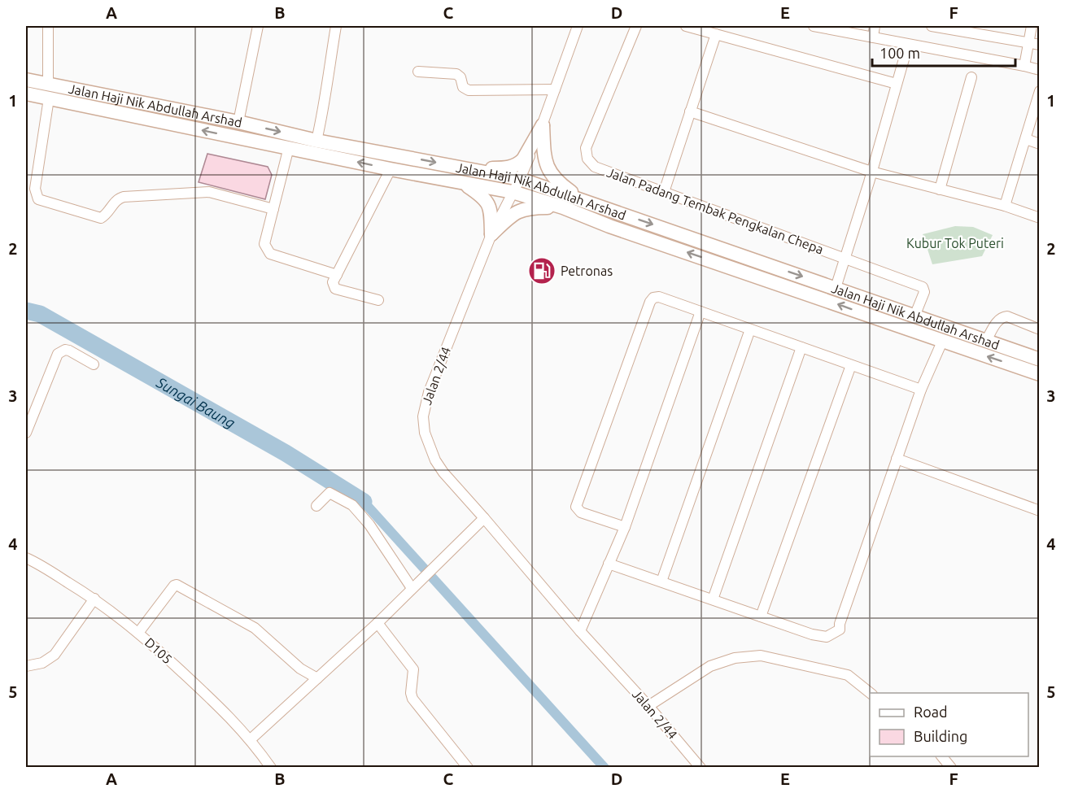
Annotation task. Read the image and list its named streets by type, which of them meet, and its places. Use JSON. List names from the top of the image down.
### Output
{
  "streets": {
    "main road": ["Jalan Haji Nik Abdullah Arshad"],
    "street": ["Jalan Padang Tembak Pengkalan Chepa", "Jalan 2/44", "D105"]
  },
  "crossings": [
    ["Jalan Haji Nik Abdullah Arshad", "Jalan Padang Tembak Pengkalan Chepa"],
    ["Jalan Haji Nik Abdullah Arshad", "Jalan 2/44"]
  ],
  "water": ["Sungai Baung"],
  "parks": ["Kubur Tok Puteri"],
  "places": {
    "fuel station": ["Petronas"]
  },
  "legend": ["Road", "Building"],
  "scale_bar": "100 m",
  "grid": {
    "columns": [
      "A",
      "B",
      "C",
      "D",
      "E",
      "F"
    ],
    "rows": [
      "1",
      "2",
      "3",
      "4",
      "5"
    ]
  }
}
